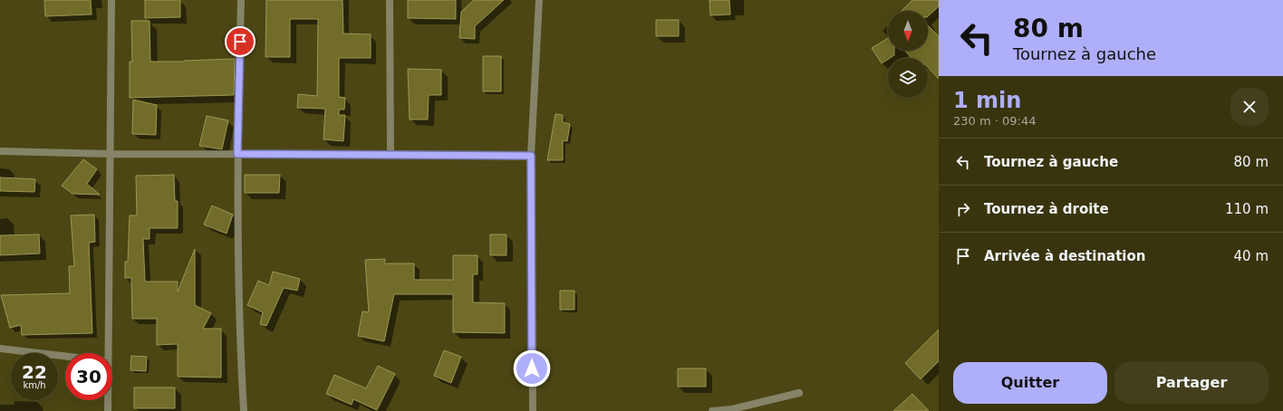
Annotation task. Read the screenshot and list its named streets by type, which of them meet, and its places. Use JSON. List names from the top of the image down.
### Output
{
  "north": "bottom",
  "page": {
    "turn": ["80 m", "Tournez à gauche"],
    "heading": ["1 min", "230 m · 09:44"],
    "list": [
      {
        "name": "Tournez à gauche",
        "value": "80 m"
      },
      {
        "name": "Tournez à droite",
        "value": "110 m"
      },
      {
        "name": "Arrivée à destination",
        "value": "40 m"
      }
    ],
    "speed": "22 km/h",
    "limit": "30",
    "buttons": ["Quitter", "Partager"]
  }
}
